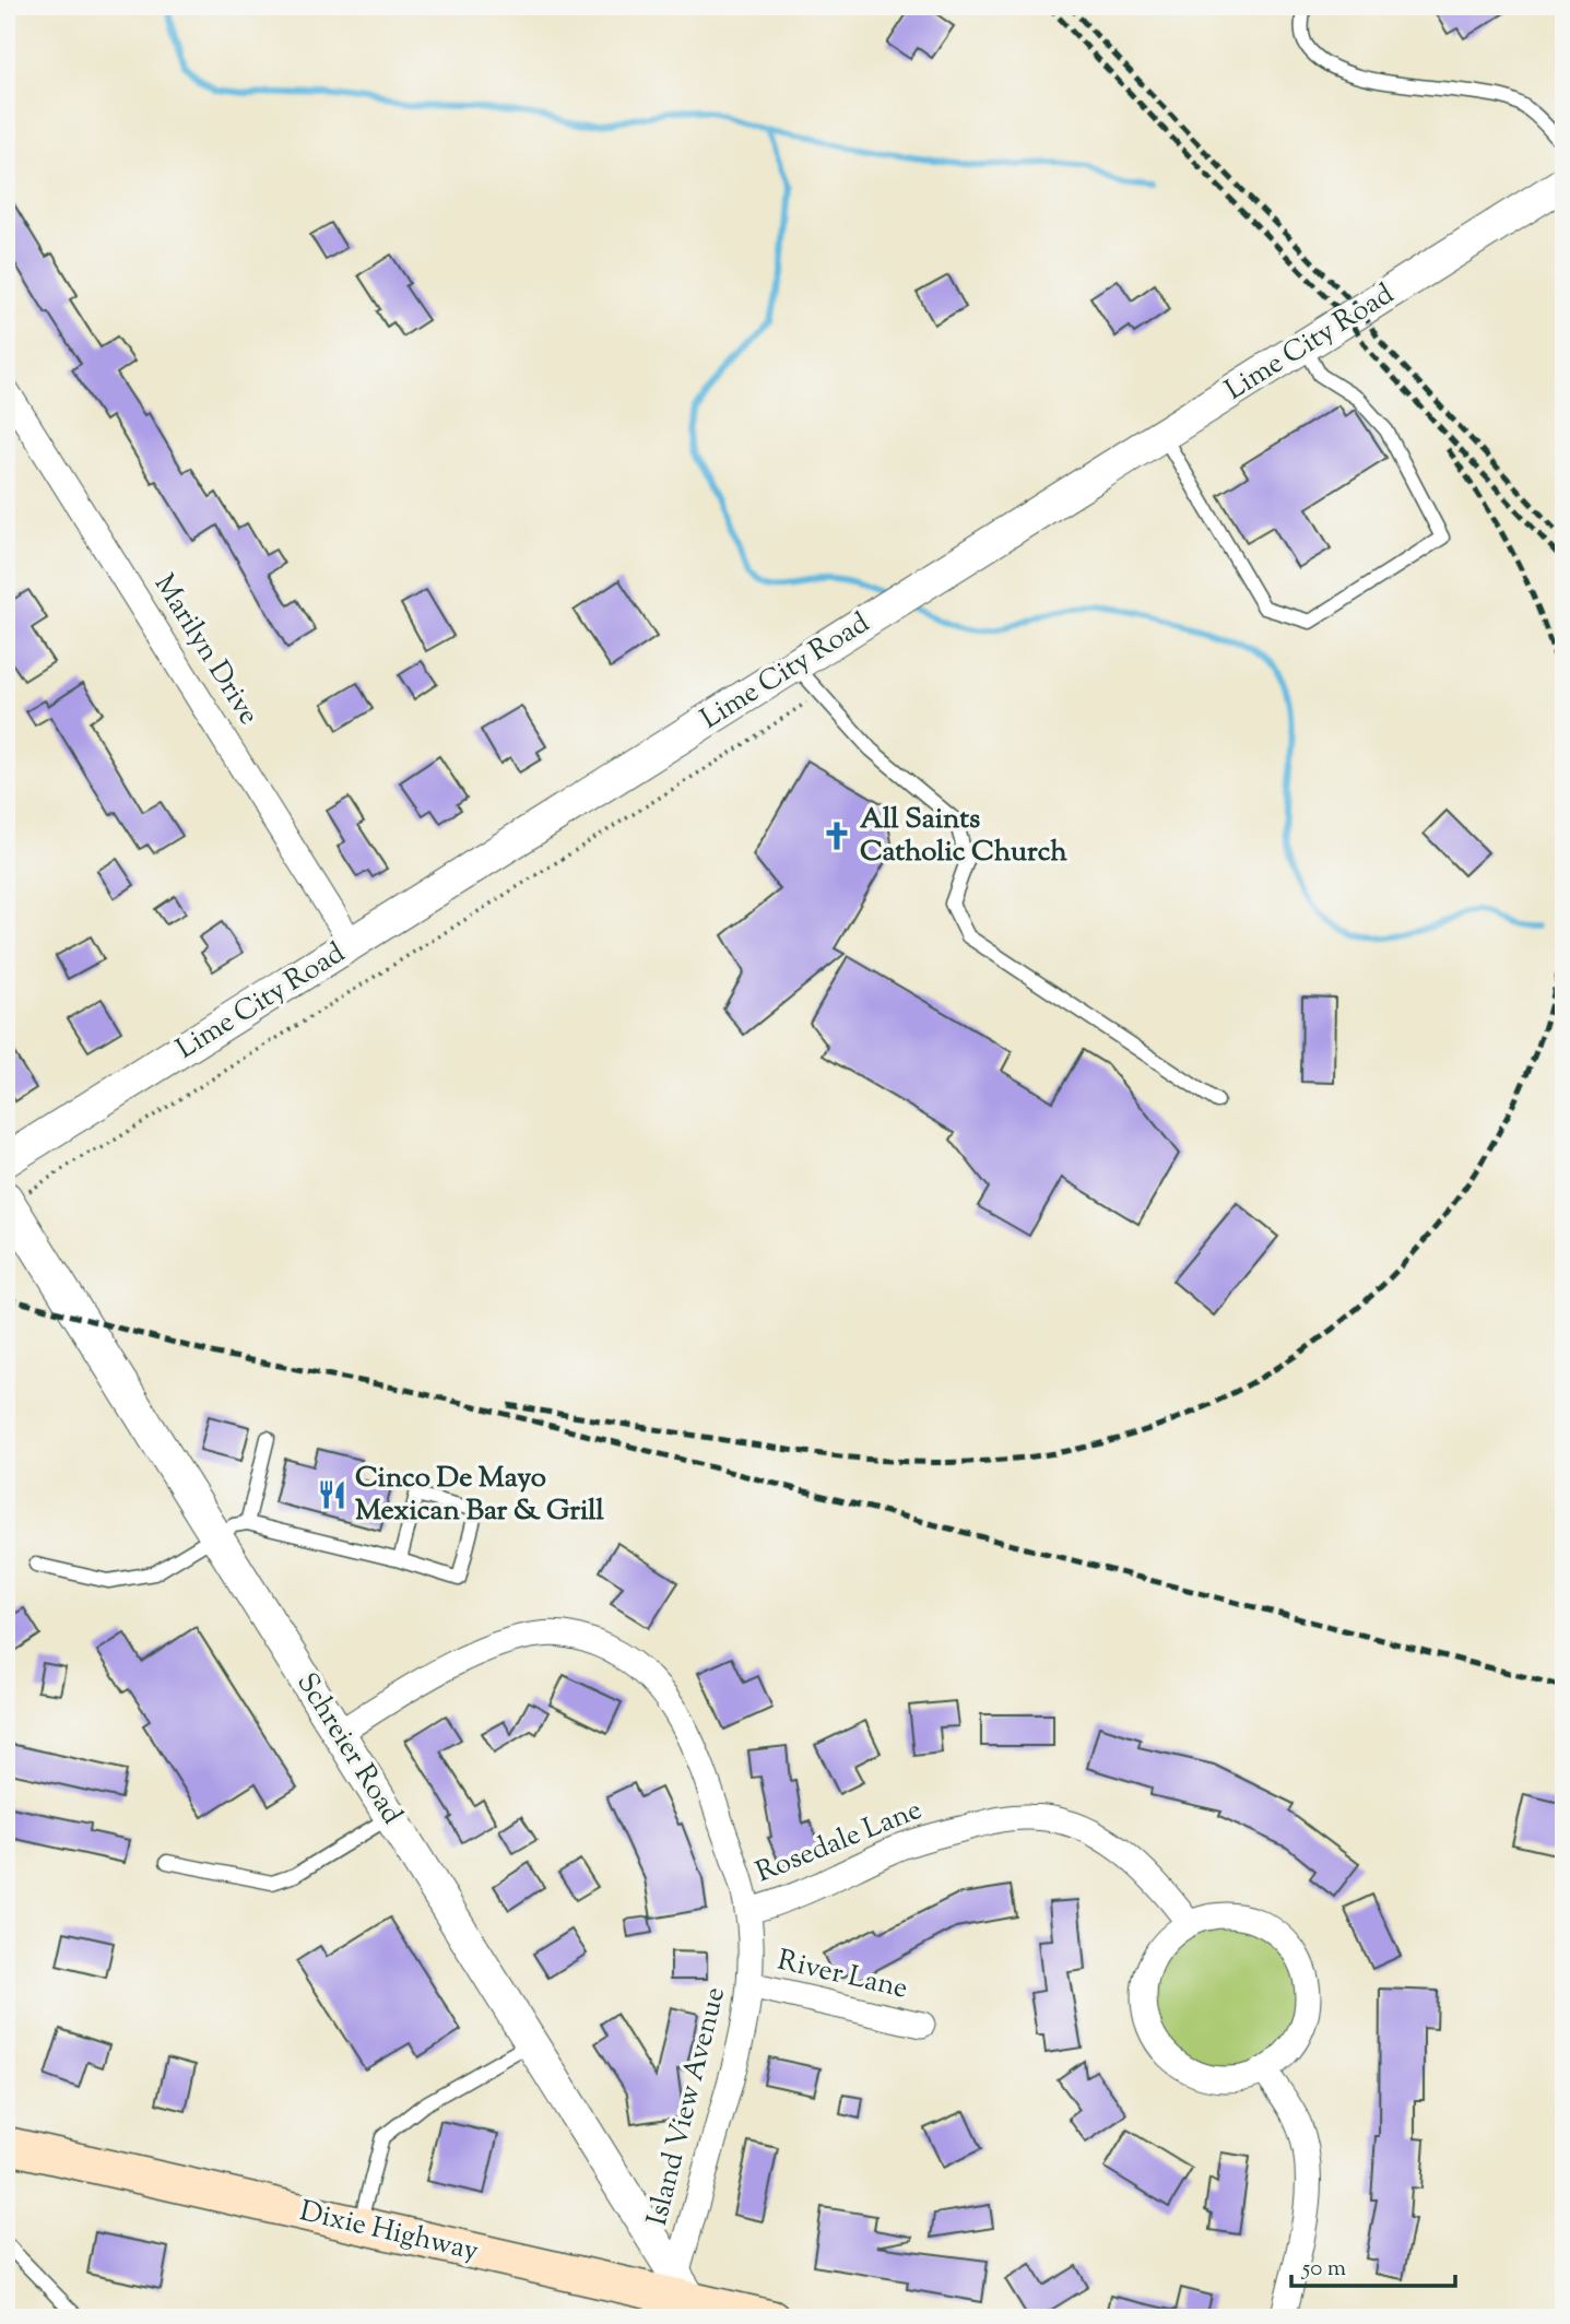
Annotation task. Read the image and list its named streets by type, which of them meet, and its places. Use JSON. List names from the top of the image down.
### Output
{
  "streets": {
    "main road": ["Dixie Highway"],
    "street": [
      "Lime City Road",
      "Marilyn Drive",
      "Schreier Road",
      "Rosedale Lane",
      "River Lane",
      "Island View Avenue"
    ]
  },
  "crossings": [
    ["Lime City Road", "Marilyn Drive"],
    ["Schreier Road", "Island View Avenue"],
    ["Schreier Road", "Dixie Highway"],
    ["Rosedale Lane", "Island View Avenue"],
    ["River Lane", "Island View Avenue"],
    ["Island View Avenue", "Dixie Highway"]
  ],
  "places": {
    "church": ["All Saints Catholic Church"],
    "restaurant": ["Cinco De Mayo Mexican Bar & Grill"]
  },
  "scale_bar": "50 m"
}
